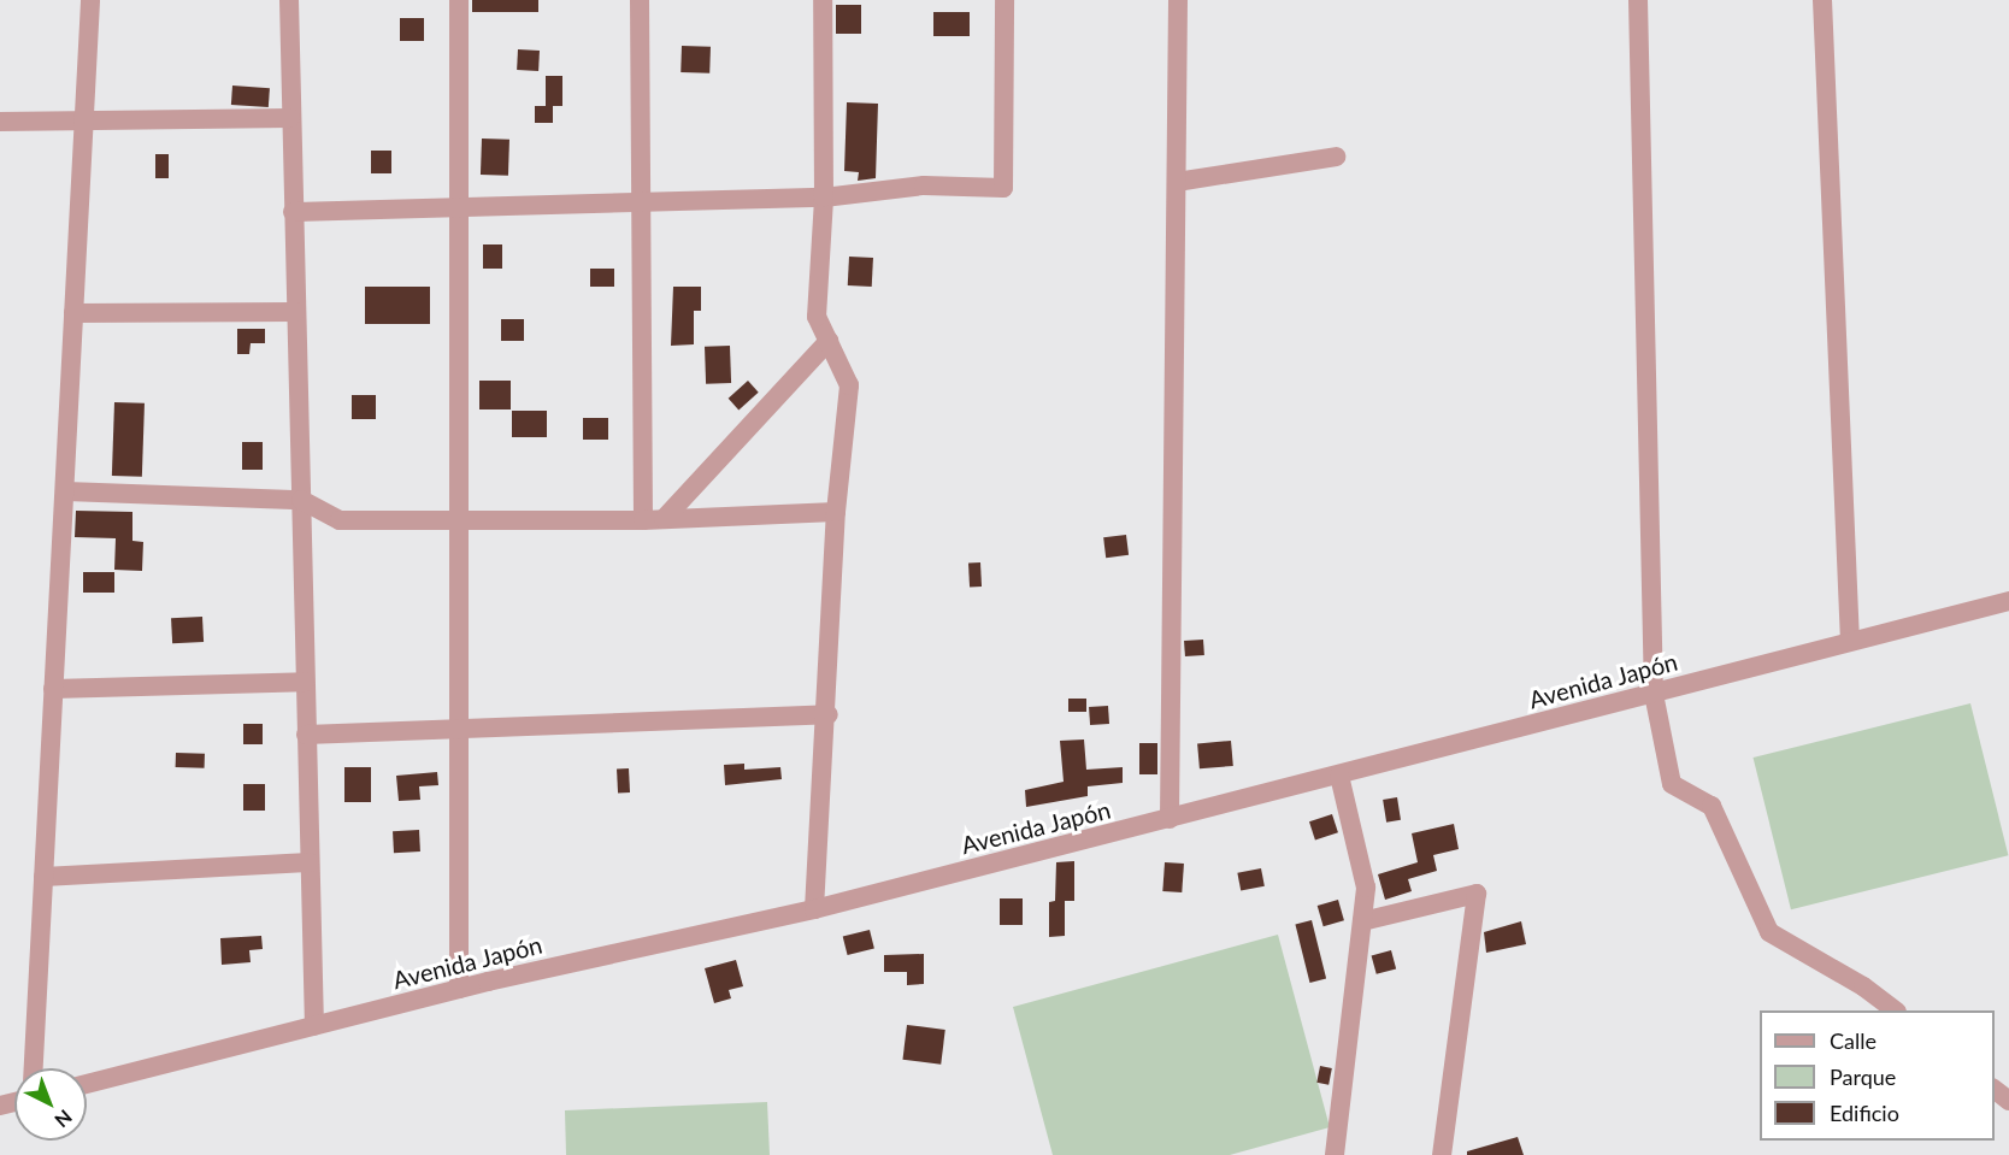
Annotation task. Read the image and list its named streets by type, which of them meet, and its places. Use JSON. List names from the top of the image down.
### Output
{
  "streets": {
    "street": ["Avenida Japón"]
  },
  "legend": ["Calle", "Parque", "Edificio"],
  "north": "bottom right"
}
